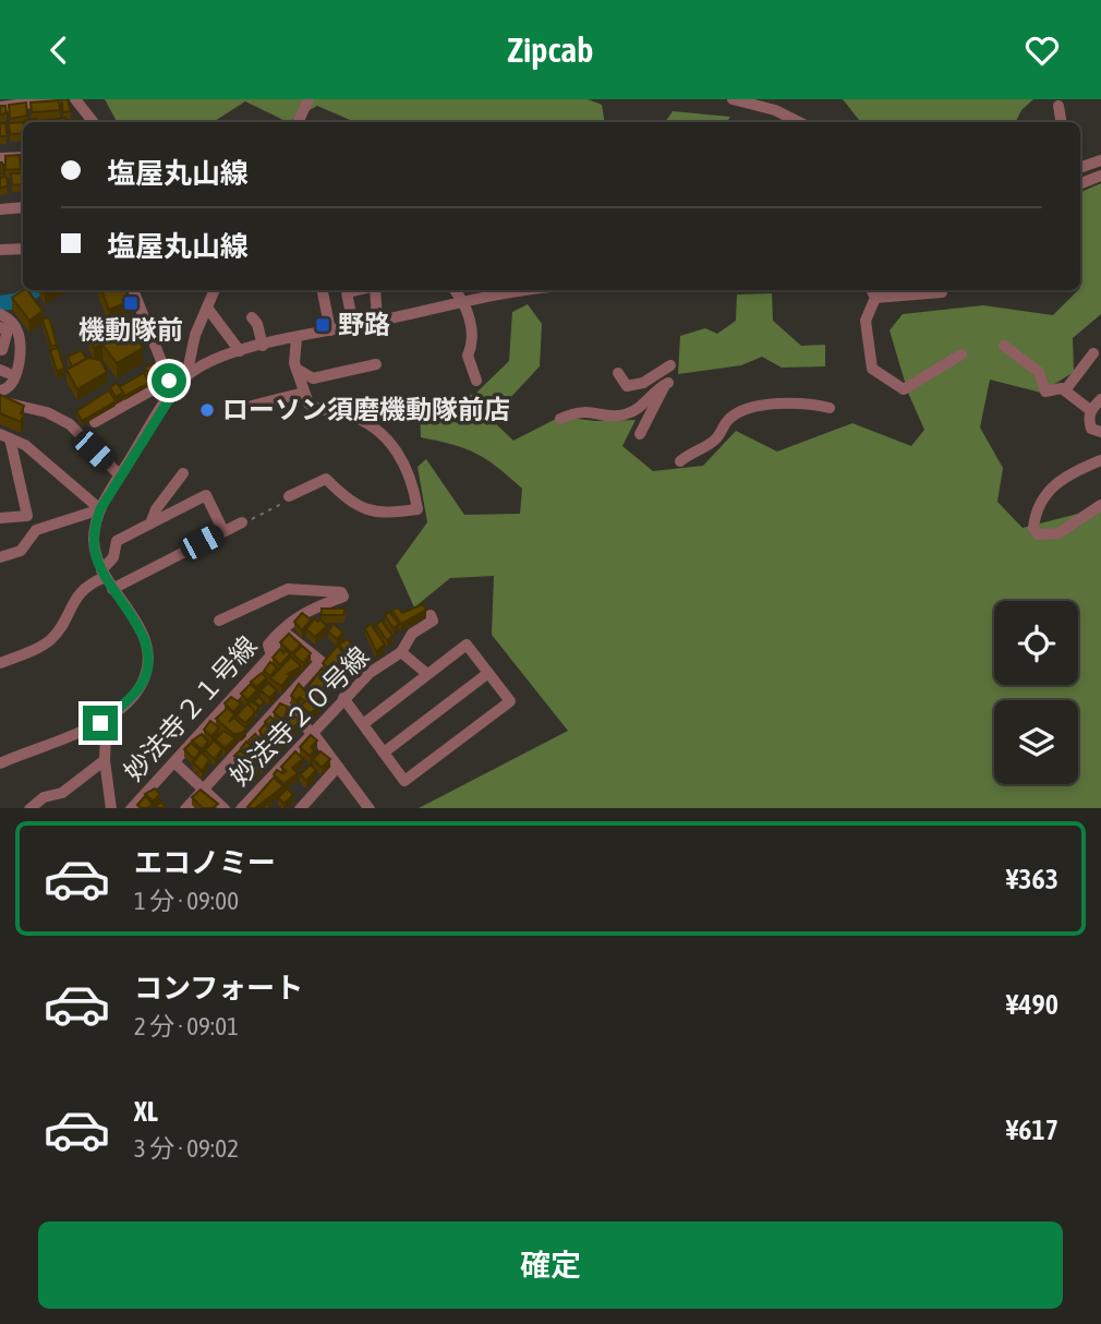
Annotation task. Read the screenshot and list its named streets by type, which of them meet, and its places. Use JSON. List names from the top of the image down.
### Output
{
  "streets": {
    "street": ["妙法寺２１号線", "妙法寺２０号線"]
  },
  "places": {
    "transit": ["機動隊前", "野路"],
    "other": ["ローソン須磨機動隊前店"]
  },
  "page": {
    "header": "Zipcab",
    "banner": ["塩屋丸山線", "塩屋丸山線"],
    "list": [
      {
        "name": "エコノミー",
        "note": "1 分 · 09:00",
        "value": "¥363"
      },
      {
        "name": "コンフォート",
        "note": "2 分 · 09:01",
        "value": "¥490"
      },
      {
        "name": "XL",
        "note": "3 分 · 09:02",
        "value": "¥617"
      }
    ],
    "buttons": "確定"
  }
}
